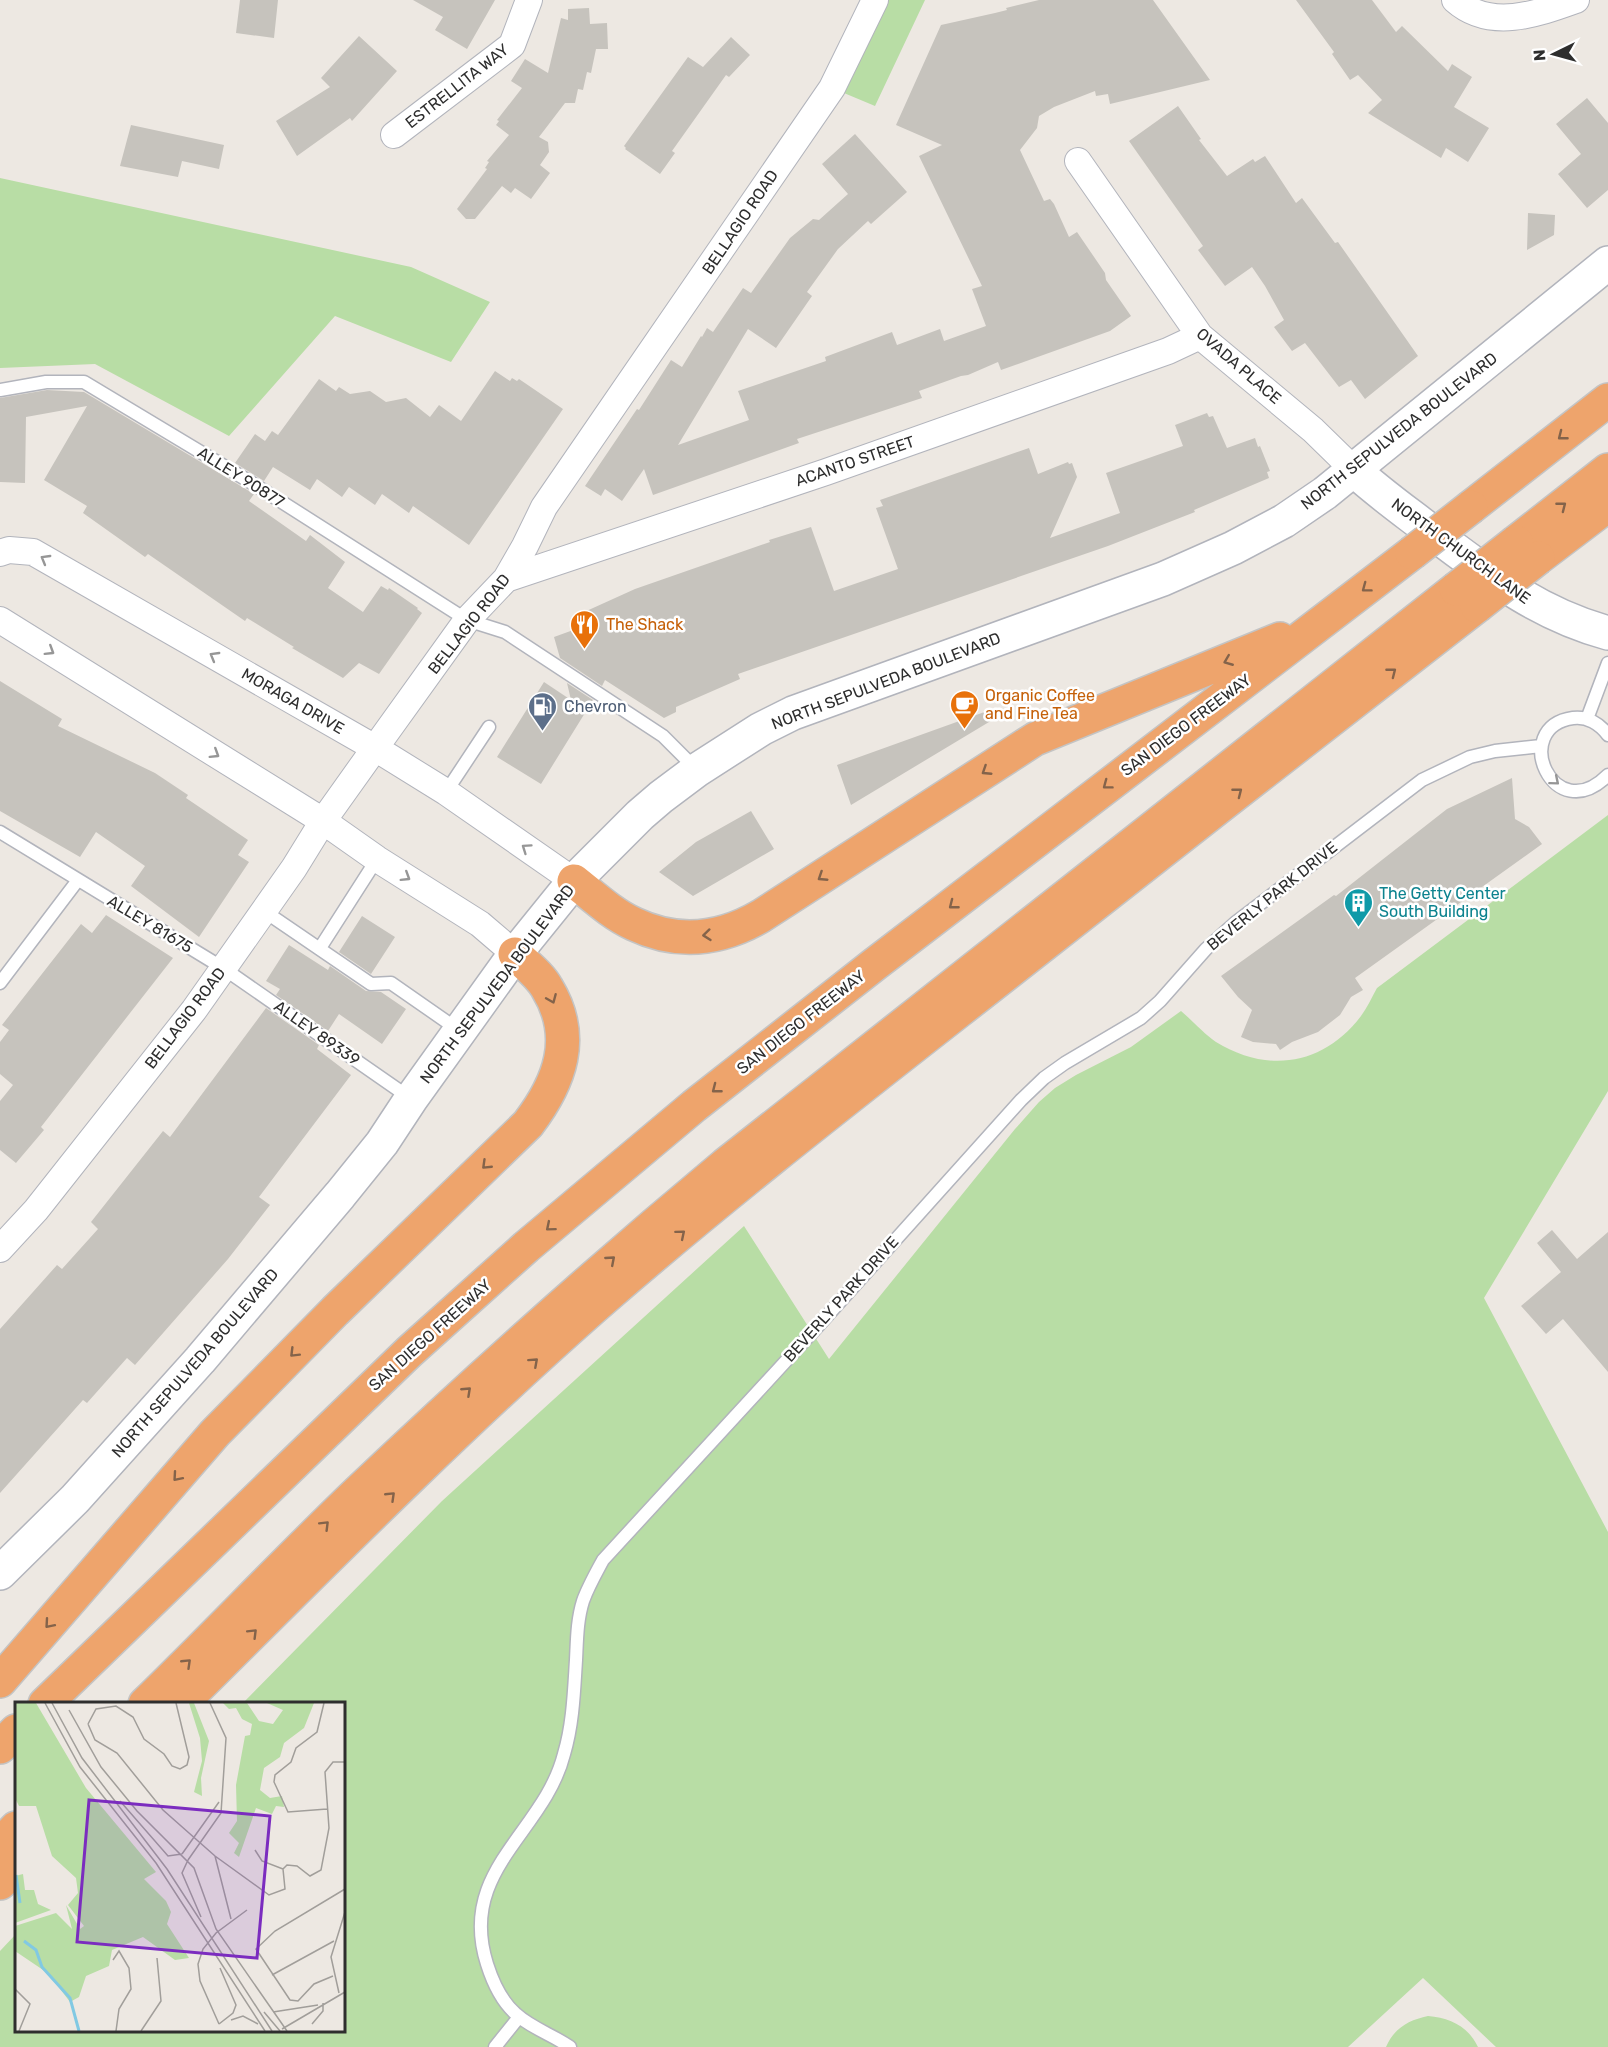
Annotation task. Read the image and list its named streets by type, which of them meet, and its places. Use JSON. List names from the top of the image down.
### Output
{
  "streets": {
    "highway": ["SAN DIEGO FREEWAY"],
    "main road": ["NORTH SEPULVEDA BOULEVARD", "NORTH CHURCH LANE"],
    "street": [
      "ESTRELLITA WAY",
      "BELLAGIO ROAD",
      "OVADA PLACE",
      "ACANTO STREET",
      "MORAGA DRIVE"
    ],
    "lane": [
      "ALLEY 90877",
      "BEVERLY PARK DRIVE",
      "ALLEY 81675",
      "ALLEY 89339"
    ]
  },
  "crossings": [
    ["BELLAGIO ROAD", "ACANTO STREET"],
    ["BELLAGIO ROAD", "ALLEY 90877"],
    ["BELLAGIO ROAD", "MORAGA DRIVE"],
    ["BELLAGIO ROAD", "ALLEY 81675"],
    ["BELLAGIO ROAD", "ALLEY 89339"],
    ["OVADA PLACE", "NORTH SEPULVEDA BOULEVARD"],
    ["OVADA PLACE", "ACANTO STREET"],
    ["OVADA PLACE", "NORTH CHURCH LANE"],
    ["NORTH SEPULVEDA BOULEVARD", "ALLEY 90877"],
    ["NORTH SEPULVEDA BOULEVARD", "NORTH CHURCH LANE"],
    ["NORTH SEPULVEDA BOULEVARD", "MORAGA DRIVE"],
    ["NORTH SEPULVEDA BOULEVARD", "ALLEY 89339"],
    ["ALLEY 81675", "ALLEY 89339"]
  ],
  "places": {
    "restaurant": ["The Shack"],
    "cafe": ["Organic Coffee and Fine Tea"],
    "fuel station": ["Chevron"],
    "building": ["The Getty Center South Building"]
  },
  "north": "left"
}
